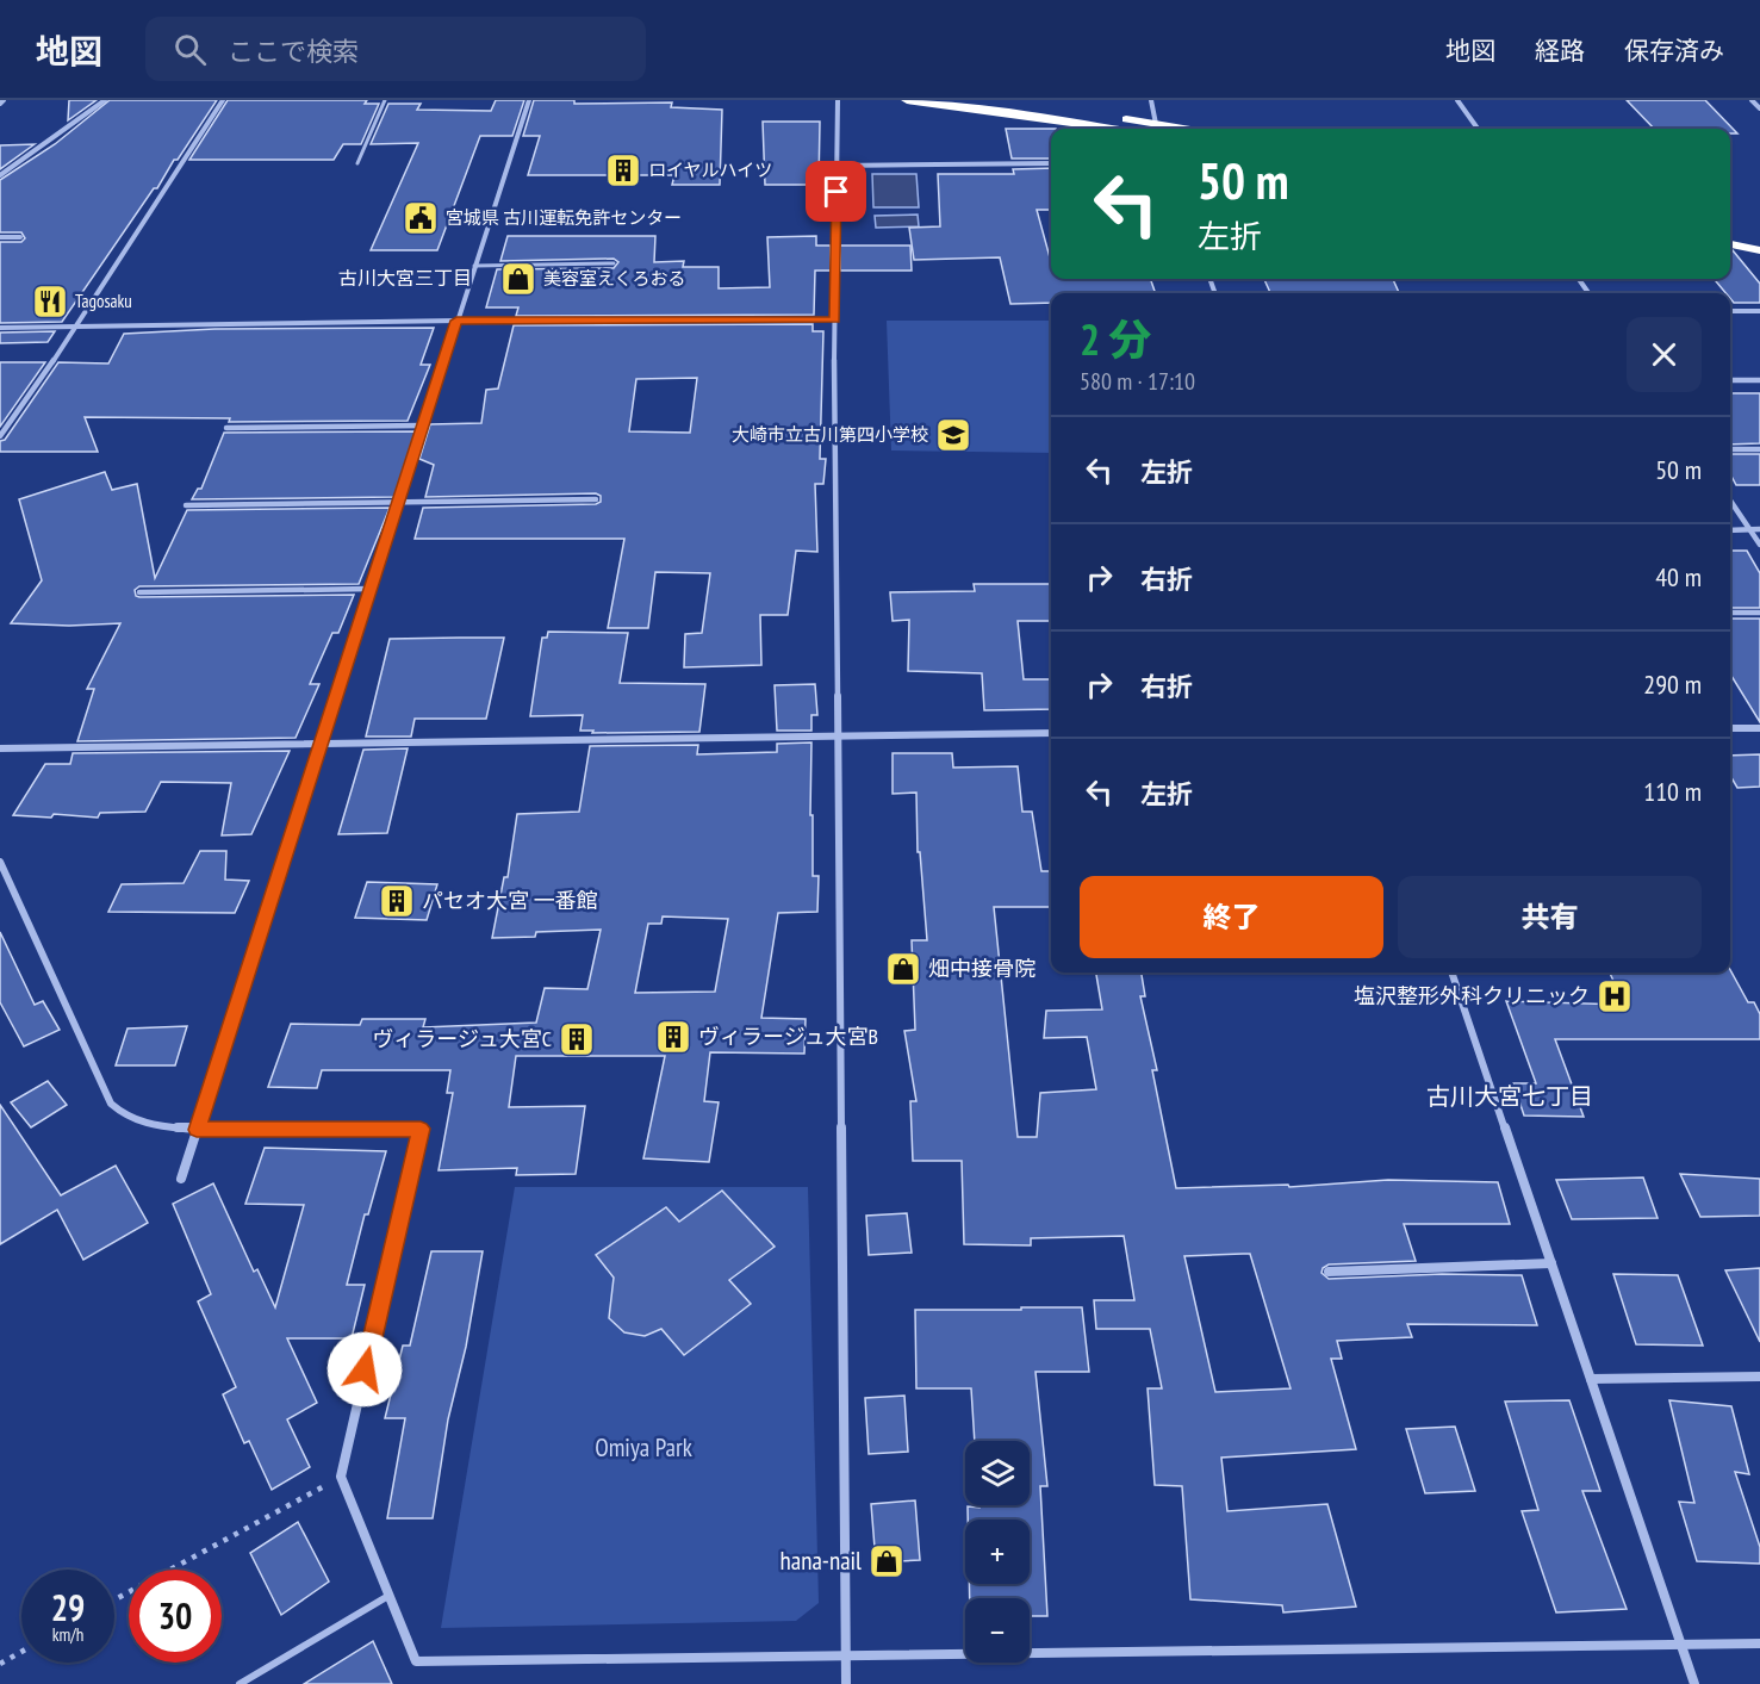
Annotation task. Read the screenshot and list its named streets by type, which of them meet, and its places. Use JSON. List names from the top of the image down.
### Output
{
  "districts": ["古川大宮三丁目", "古川大宮七丁目"],
  "parks": ["Omiya Park"],
  "places": {
    "building": [
      "ロイヤルハイツ",
      "パセオ大宮 一番館",
      "ヴィラージュ大宮B",
      "ヴィラージュ大宮C"
    ],
    "public building": ["宮城県 古川運転免許センター"],
    "shop": ["美容室えくろおる", "畑中接骨院", "hana-nail"],
    "restaurant": ["Tagosaku"],
    "school or university": ["大崎市立古川第四小学校"],
    "hospital": ["塩沢整形外科クリニック"]
  },
  "page": {
    "header": "地図",
    "search": "ここで検索",
    "nav": ["地図", "経路", "保存済み"],
    "turn": ["50 m", "左折"],
    "heading": ["2 分", "580 m · 17:10"],
    "list": [
      {
        "name": "左折",
        "value": "50 m"
      },
      {
        "name": "右折",
        "value": "40 m"
      },
      {
        "name": "右折",
        "value": "290 m"
      },
      {
        "name": "左折",
        "value": "110 m"
      }
    ],
    "buttons": ["終了", "共有"],
    "map_buttons": ["+", "−"],
    "speed": "29 km/h",
    "limit": "30"
  }
}
